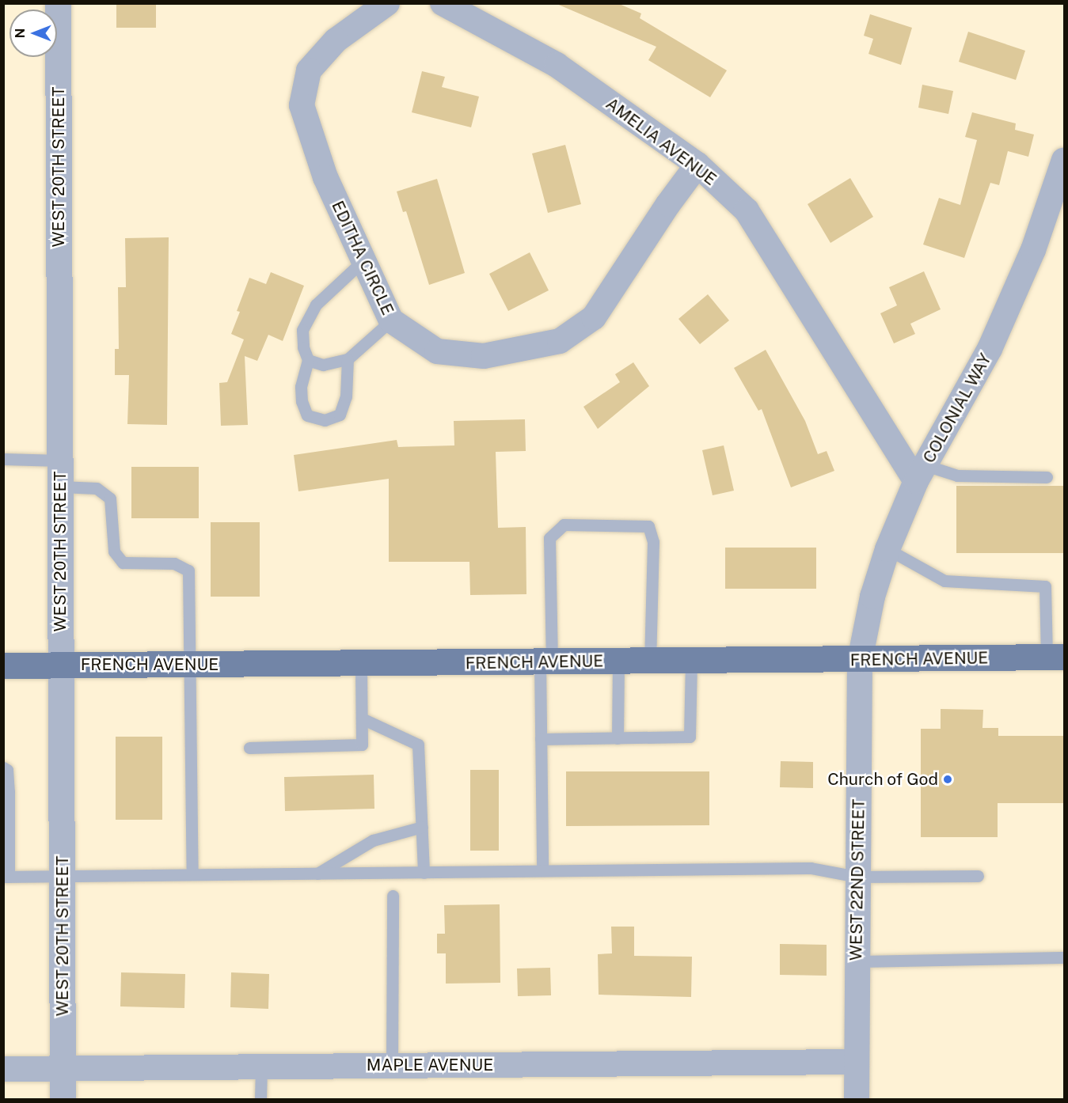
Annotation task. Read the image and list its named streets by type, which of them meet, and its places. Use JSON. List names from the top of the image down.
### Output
{
  "streets": {
    "main road": ["FRENCH AVENUE"],
    "street": [
      "AMELIA AVENUE",
      "WEST 20TH STREET",
      "EDITHA CIRCLE",
      "COLONIAL WAY",
      "WEST 22ND STREET",
      "MAPLE AVENUE"
    ]
  },
  "crossings": [
    ["AMELIA AVENUE", "EDITHA CIRCLE"],
    ["AMELIA AVENUE", "COLONIAL WAY"],
    ["WEST 20TH STREET", "FRENCH AVENUE"],
    ["WEST 20TH STREET", "MAPLE AVENUE"],
    ["COLONIAL WAY", "FRENCH AVENUE"],
    ["COLONIAL WAY", "WEST 22ND STREET"],
    ["FRENCH AVENUE", "WEST 22ND STREET"],
    ["WEST 22ND STREET", "MAPLE AVENUE"]
  ],
  "places": ["Church of God"],
  "north": "left"
}
